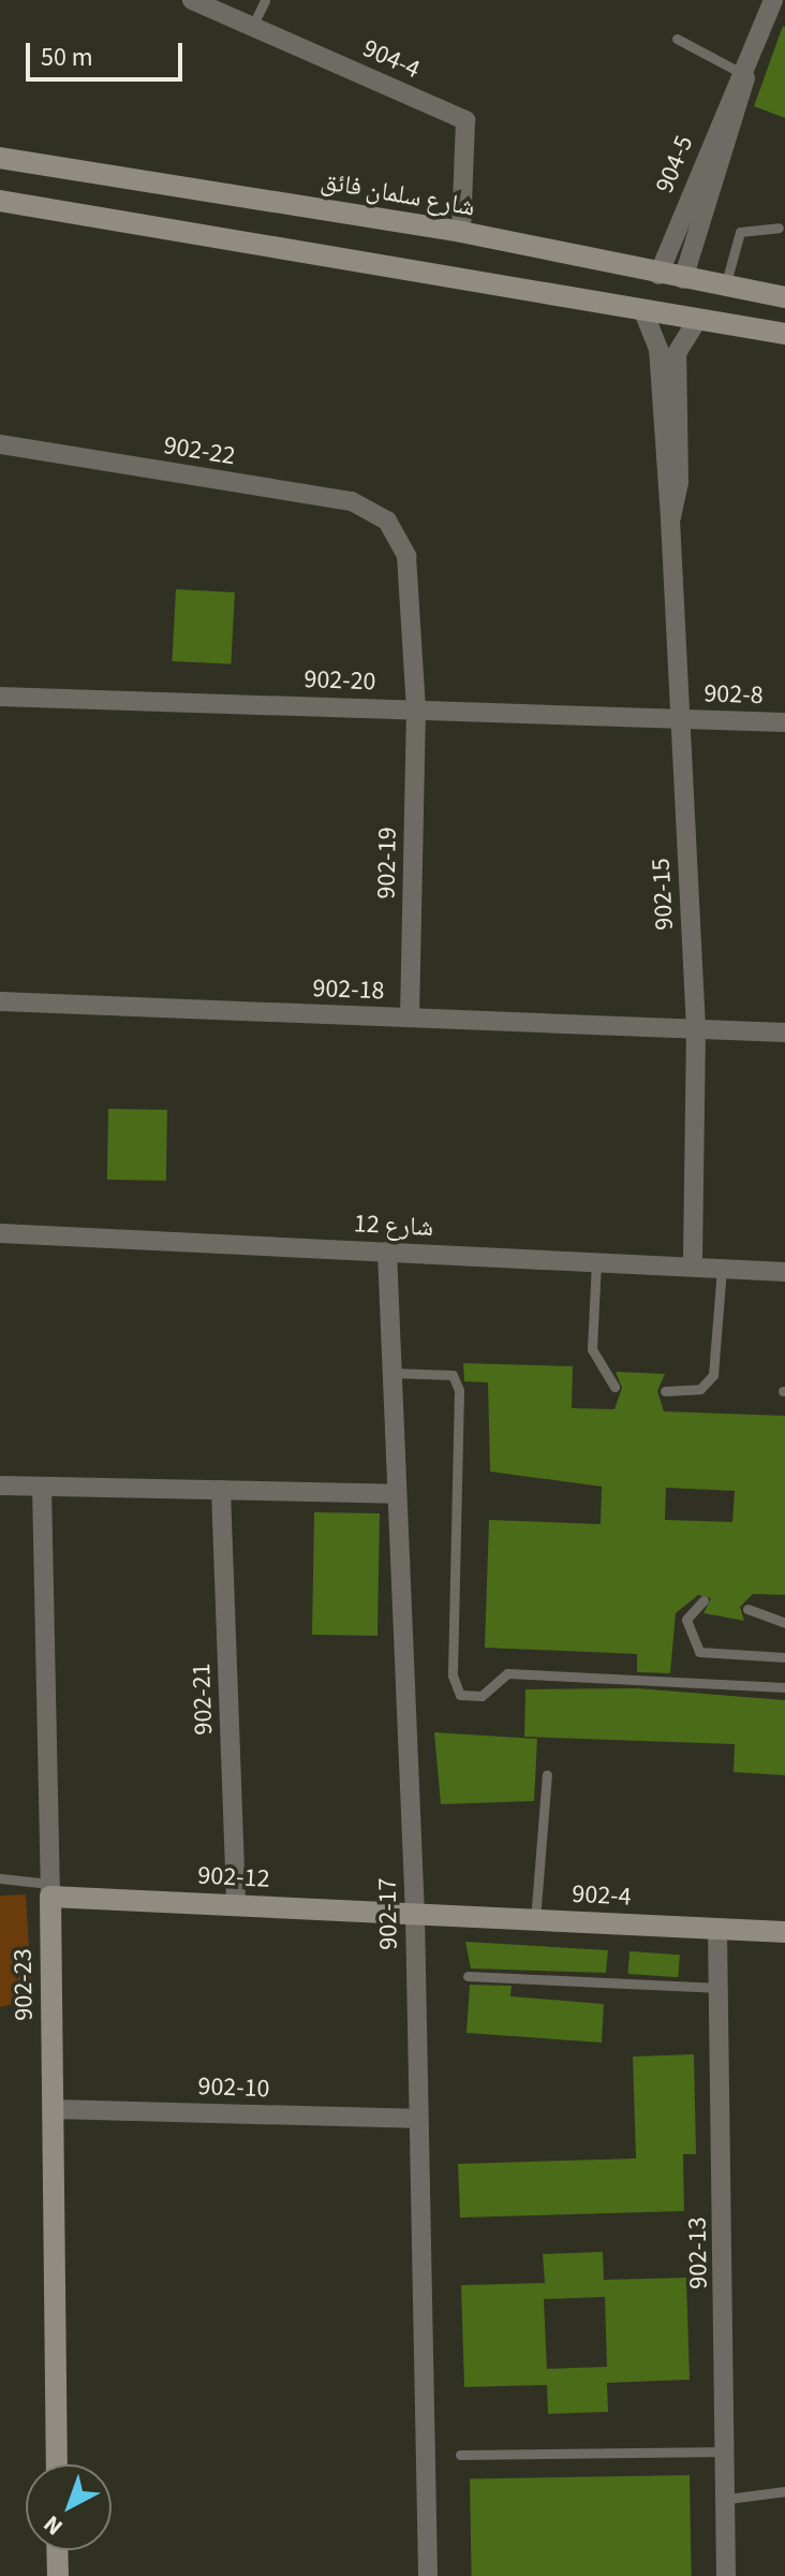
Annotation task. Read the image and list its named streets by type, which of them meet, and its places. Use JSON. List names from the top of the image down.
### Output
{
  "streets": {
    "main road": [
      "شارع سلمان فائق",
      "902-12",
      "902-4",
      "902-23"
    ],
    "street": [
      "904-4",
      "904-5",
      "902-22",
      "902-20",
      "902-8",
      "902-19",
      "902-15",
      "902-18",
      "شارع 12",
      "902-21",
      "902-17",
      "902-10",
      "902-13"
    ]
  },
  "crossings": [
    ["904-4", "شارع سلمان فائق"],
    ["904-5", "شارع سلمان فائق"],
    ["902-22", "902-19"],
    ["902-20", "902-8"],
    ["902-20", "902-19"],
    ["902-20", "902-15"],
    ["902-8", "902-15"],
    ["902-19", "902-18"],
    ["902-15", "902-18"],
    ["902-15", "شارع 12"],
    ["شارع 12", "902-17"],
    ["902-21", "902-12"],
    ["902-12", "902-4"],
    ["902-12", "902-17"],
    ["902-12", "902-23"],
    ["902-4", "902-17"],
    ["902-4", "902-13"],
    ["902-17", "902-10"],
    ["902-23", "902-10"]
  ],
  "scale_bar": "50 m",
  "north": "bottom left"
}
